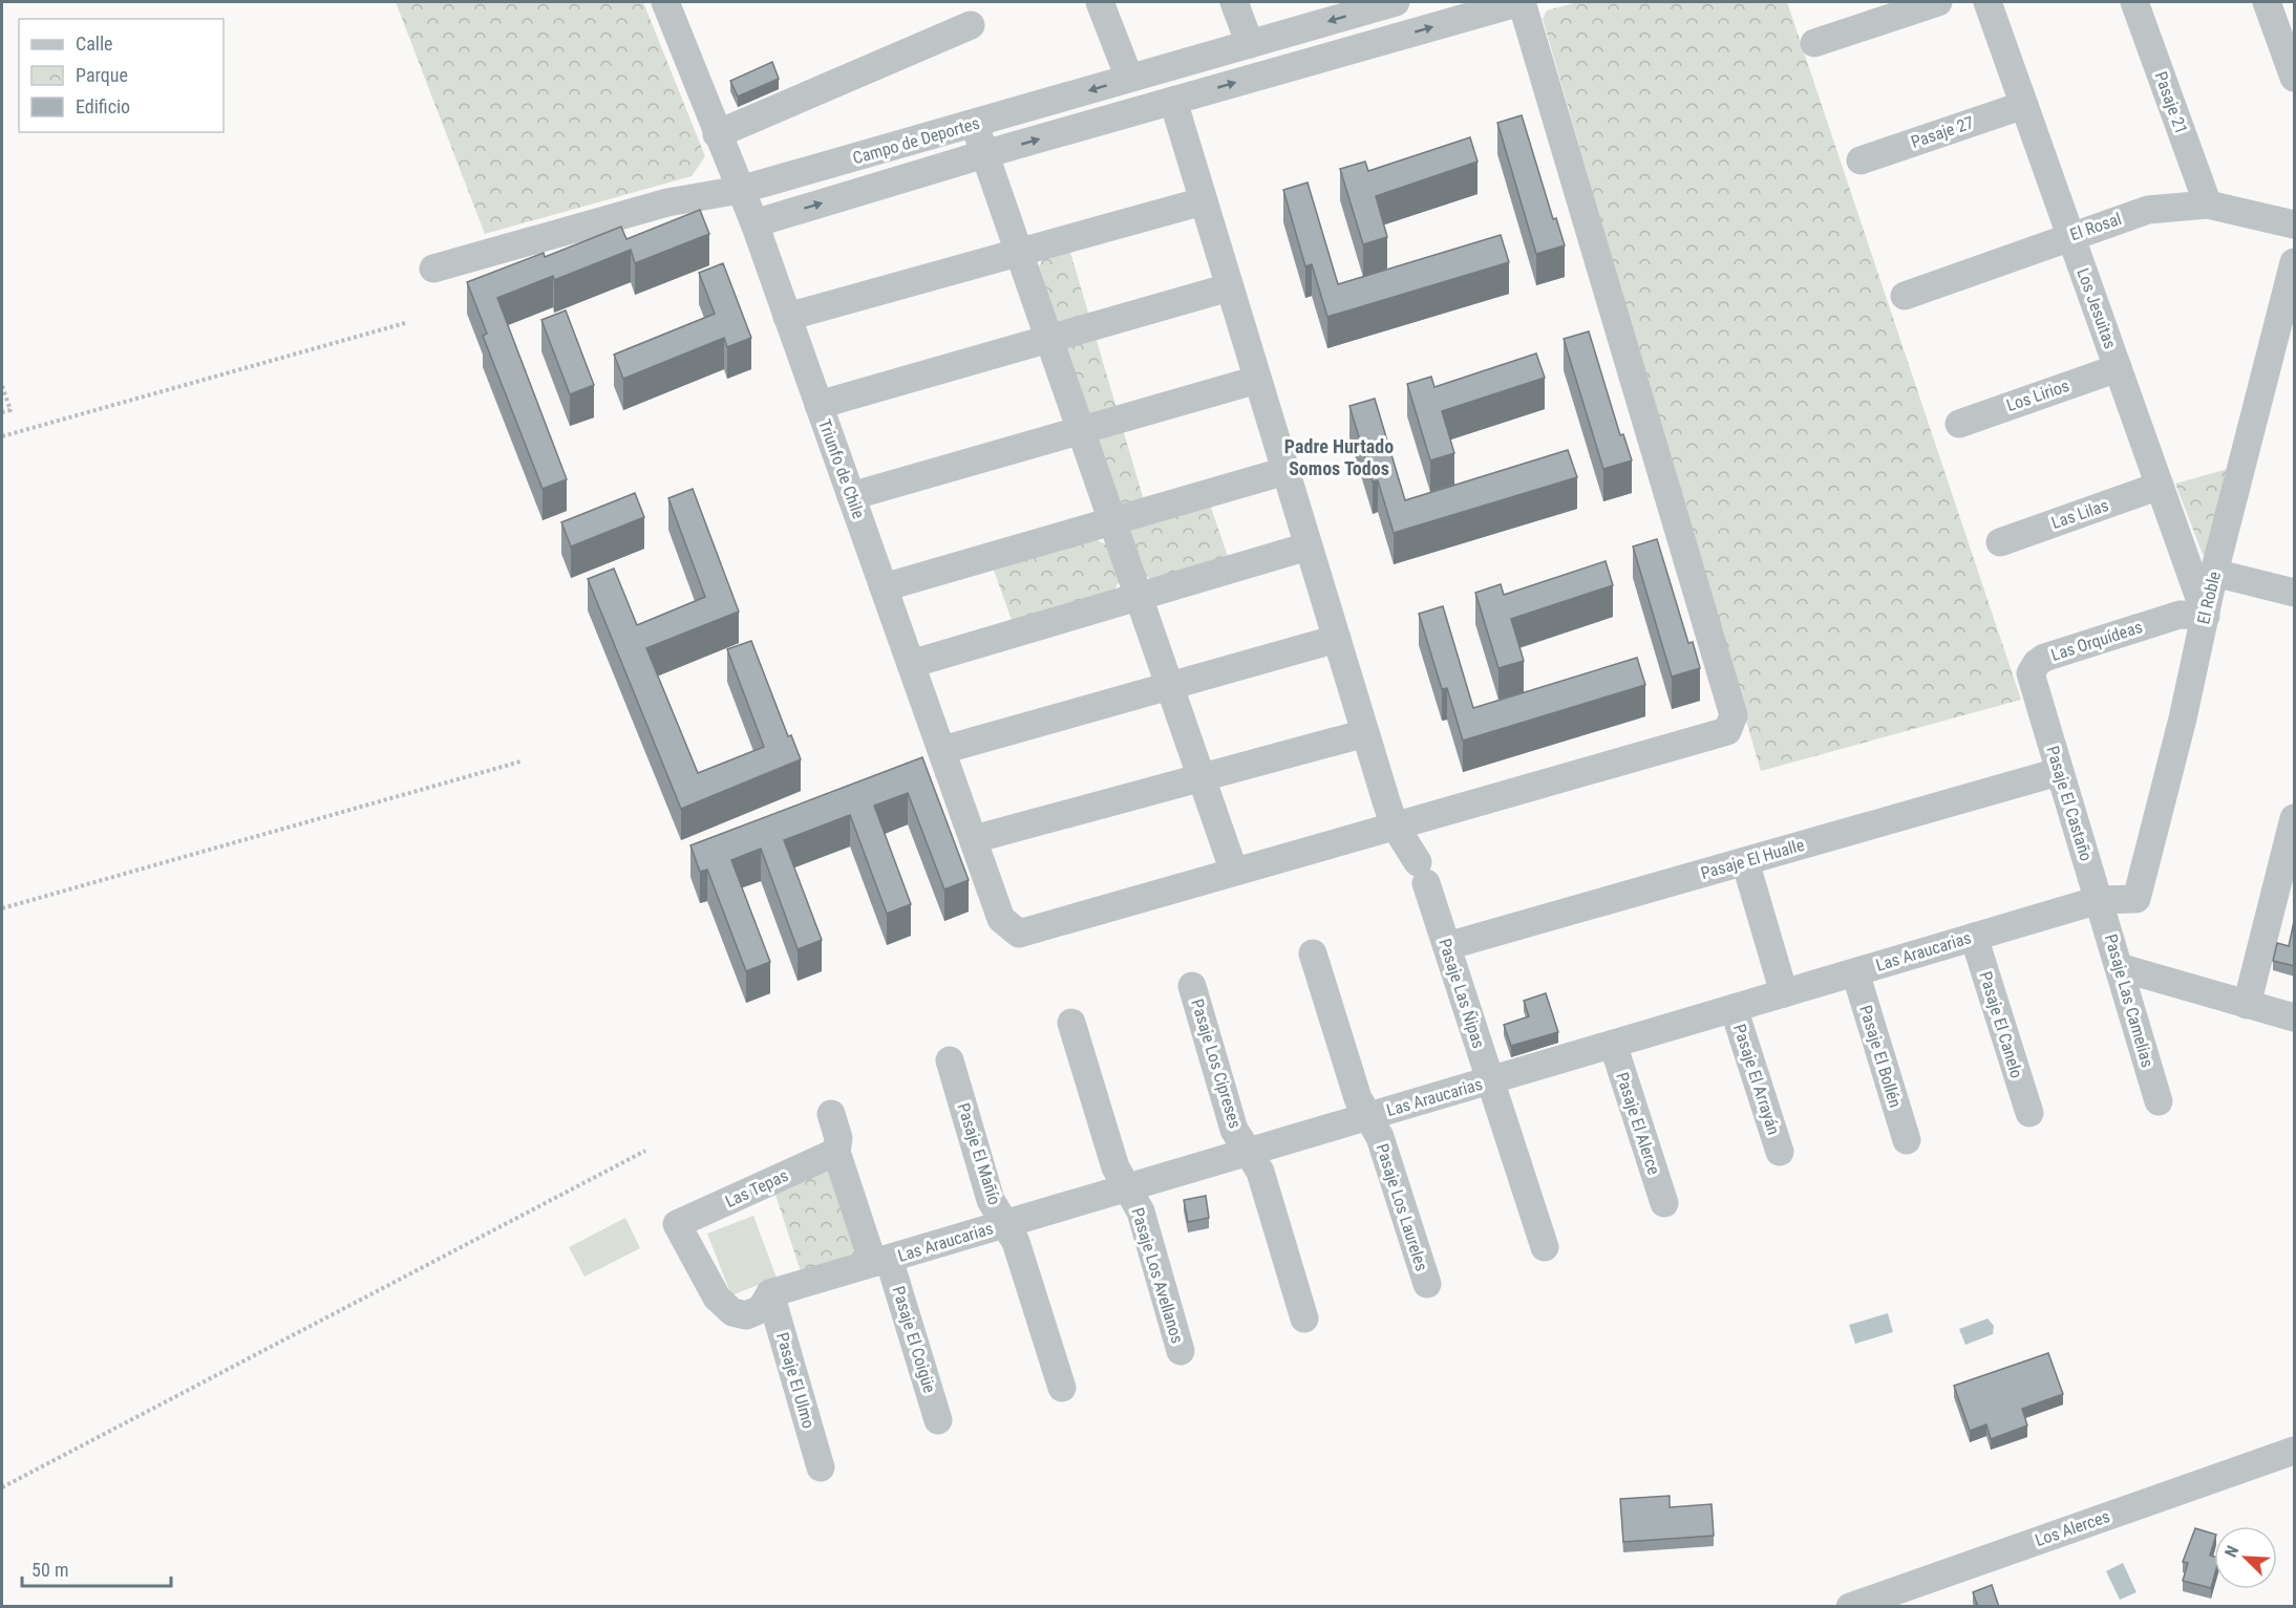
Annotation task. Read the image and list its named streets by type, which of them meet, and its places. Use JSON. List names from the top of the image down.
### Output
{
  "streets": {
    "street": [
      "Pasaje 21",
      "Pasaje 27",
      "Campo de Deportes",
      "El Rosal",
      "Los Jesuitas",
      "Los Lirios",
      "Triunfo de Chile",
      "Las Lilas",
      "El Roble",
      "Las Orquídeas",
      "Pasaje El Castaño",
      "Pasaje El Hualle",
      "Las Araucarias",
      "Pasaje Las Ñipas",
      "Pasaje Las Camelias",
      "Pasaje El Canelo",
      "Pasaje El Bollén",
      "Pasaje Los Cipreses",
      "Pasaje El Arrayán",
      "Pasaje El Alerce",
      "Pasaje El Mañío",
      "Las Tepas",
      "Pasaje Los Laureles",
      "Pasaje Los Avellanos",
      "Pasaje El Coigüe",
      "Pasaje El Ulmo",
      "Los Alerces"
    ]
  },
  "crossings": [
    ["Pasaje 21", "El Rosal"],
    ["Pasaje 27", "Los Jesuitas"],
    ["Campo de Deportes", "Triunfo de Chile"],
    ["Campo de Deportes", "Pasaje Las Ñipas"],
    ["El Rosal", "Los Jesuitas"],
    ["Los Jesuitas", "Los Lirios"],
    ["Los Jesuitas", "Las Lilas"],
    ["Los Jesuitas", "El Roble"],
    ["Los Jesuitas", "Las Orquídeas"],
    ["El Roble", "Las Orquídeas"],
    ["El Roble", "Pasaje El Castaño"],
    ["El Roble", "Las Araucarias"],
    ["El Roble", "Pasaje Las Camelias"],
    ["Las Orquídeas", "Pasaje El Castaño"],
    ["Pasaje El Castaño", "Pasaje El Hualle"],
    ["Pasaje El Castaño", "Las Araucarias"],
    ["Pasaje El Castaño", "Pasaje Las Camelias"],
    ["Pasaje El Hualle", "Pasaje Las Ñipas"],
    ["Las Araucarias", "Pasaje Las Ñipas"],
    ["Las Araucarias", "Pasaje Las Camelias"],
    ["Las Araucarias", "Pasaje El Canelo"],
    ["Las Araucarias", "Pasaje El Bollén"],
    ["Las Araucarias", "Pasaje Los Cipreses"],
    ["Las Araucarias", "Pasaje El Arrayán"],
    ["Las Araucarias", "Pasaje El Alerce"],
    ["Las Araucarias", "Pasaje El Mañío"],
    ["Las Araucarias", "Las Tepas"],
    ["Las Araucarias", "Pasaje Los Laureles"],
    ["Las Araucarias", "Pasaje Los Avellanos"],
    ["Las Araucarias", "Pasaje El Coigüe"],
    ["Las Araucarias", "Pasaje El Ulmo"],
    ["Las Tepas", "Pasaje El Coigüe"],
    ["Las Tepas", "Pasaje El Ulmo"]
  ],
  "districts": ["Padre Hurtado Somos Todos"],
  "legend": ["Calle", "Parque", "Edificio"],
  "scale_bar": "50 m",
  "north": "top left"
}
